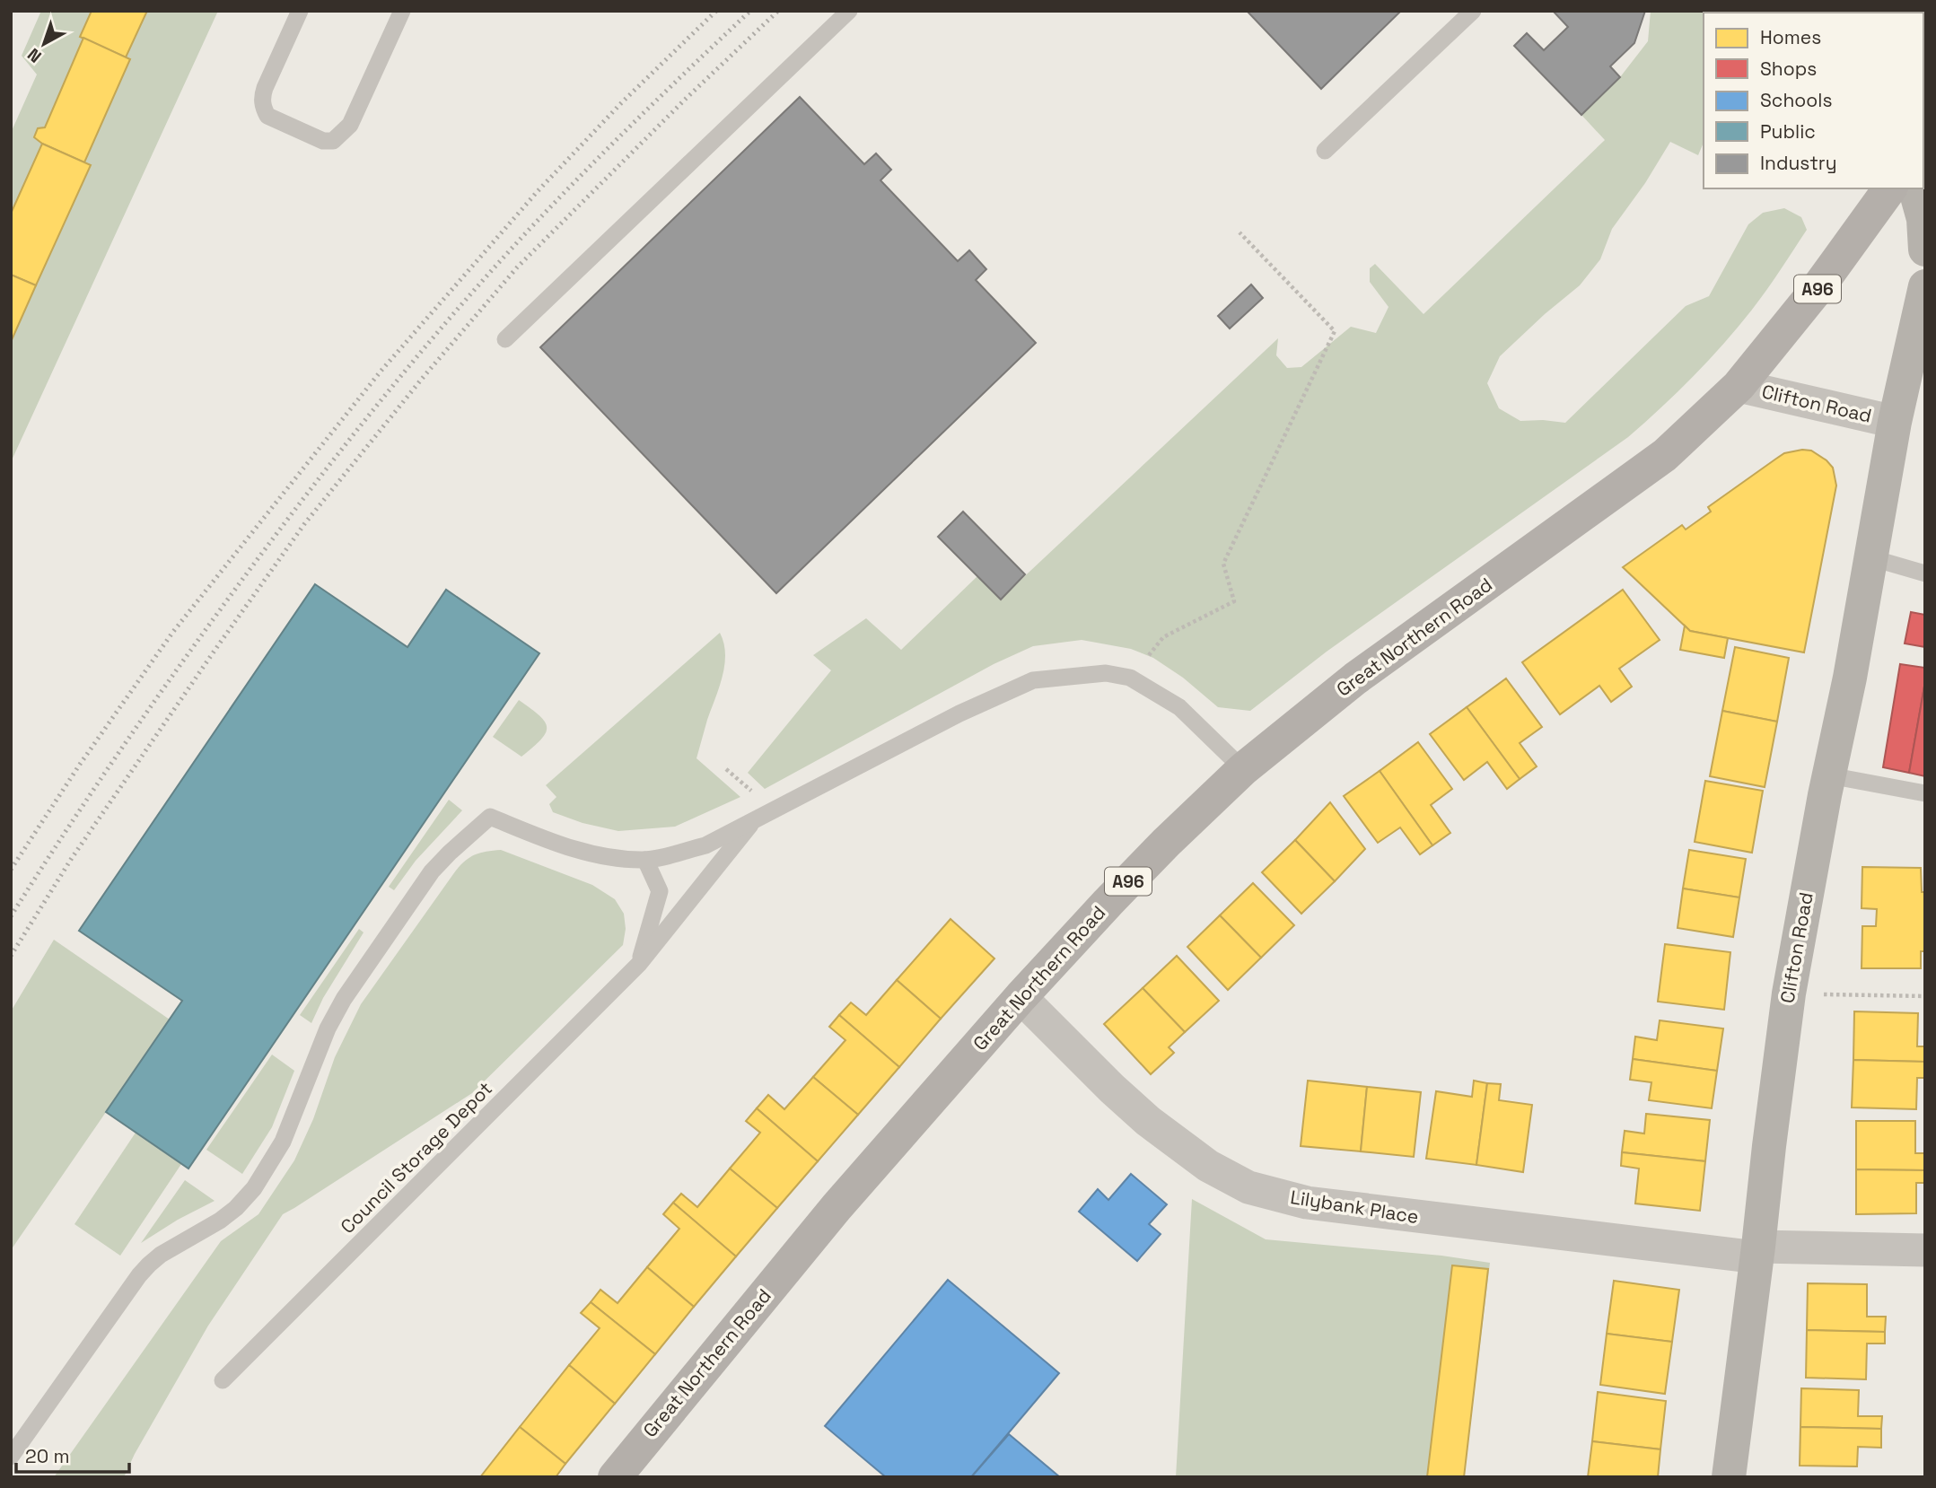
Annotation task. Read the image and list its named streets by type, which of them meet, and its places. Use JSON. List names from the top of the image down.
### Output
{
  "streets": {
    "main road": ["A96", "Great Northern Road"],
    "street": ["Clifton Road", "Lilybank Place"],
    "lane": ["Council Storage Depot"]
  },
  "crossings": [
    ["A96", "Clifton Road"],
    ["A96", "Great Northern Road"],
    ["Clifton Road", "Great Northern Road"],
    ["Clifton Road", "Lilybank Place"],
    ["Great Northern Road", "Lilybank Place"]
  ],
  "legend": [
    "Homes",
    "Shops",
    "Schools",
    "Public",
    "Industry"
  ],
  "scale_bar": "20 m",
  "north": "bottom left"
}
